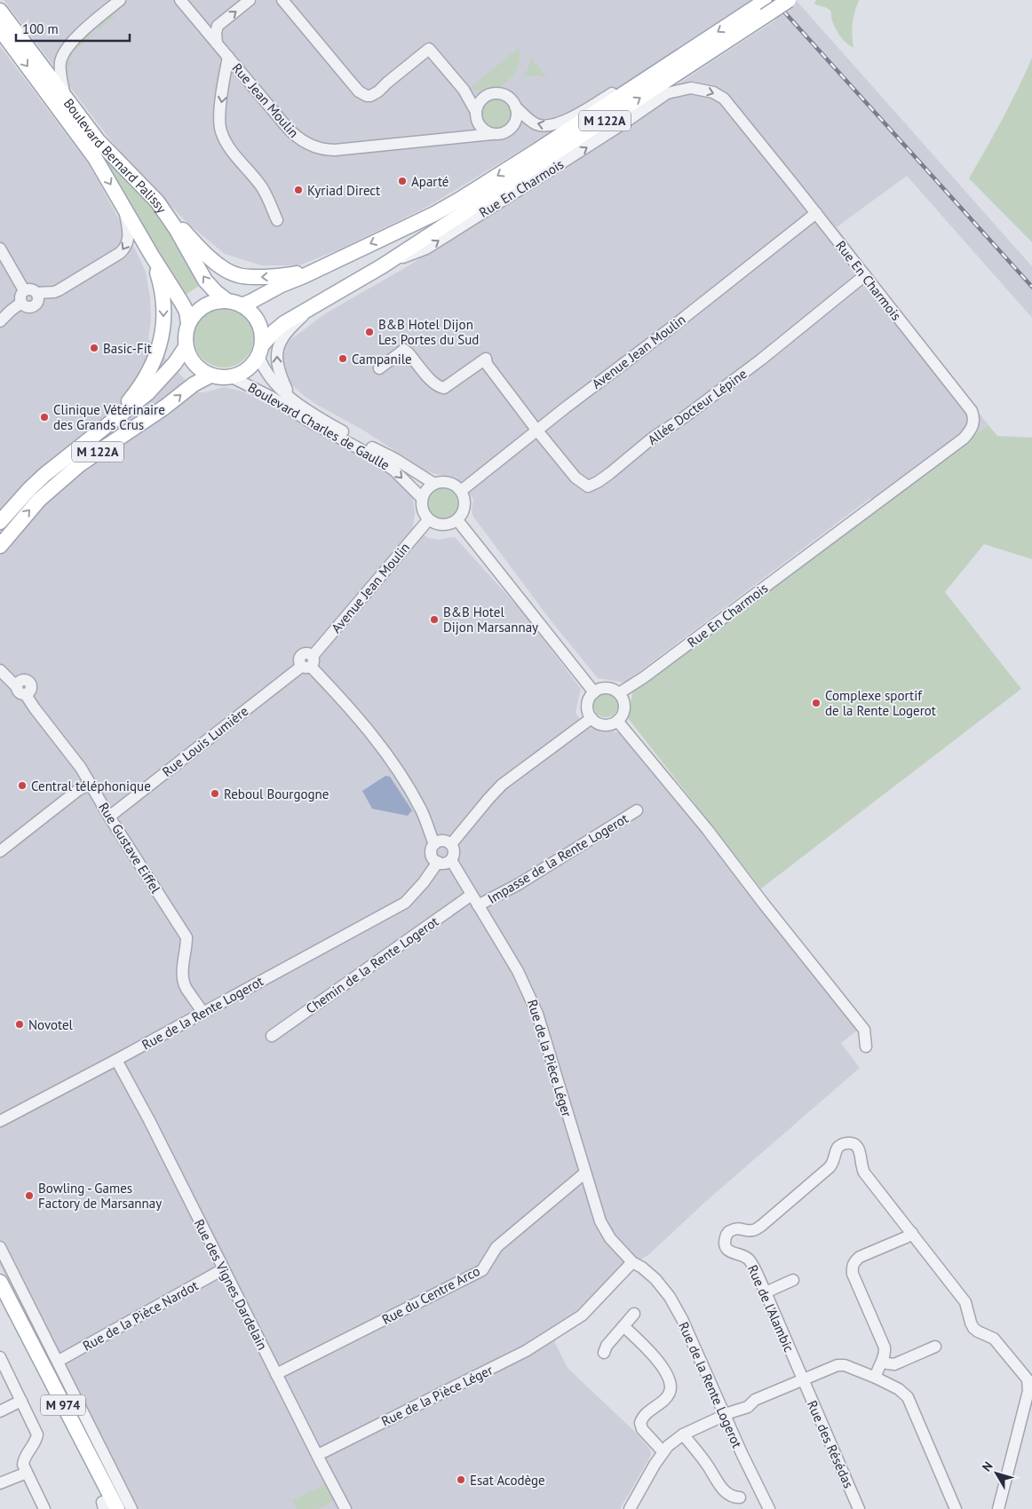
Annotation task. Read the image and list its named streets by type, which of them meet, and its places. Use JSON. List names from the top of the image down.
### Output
{
  "streets": {
    "main road": ["M 122A", "Boulevard Bernard Palissy", "M 974"],
    "street": [
      "Rue Jean Moulin",
      "Rue En Charmois",
      "Avenue Jean Moulin",
      "Allée Docteur Lépine",
      "Boulevard Charles de Gaulle",
      "Rue Louis Lumière",
      "Rue Gustave Eiffel",
      "Impasse de la Rente Logerot",
      "Chemin de la Rente Logerot",
      "Rue de la Rente Logerot",
      "Rue de la Pièce Léger",
      "Rue des Vignes Dardelain",
      "Rue du Centre Arco",
      "Rue de l'Alambic",
      "Rue de la Pièce Nardot",
      "Rue des Résédas"
    ]
  },
  "crossings": [
    ["M 122A", "Boulevard Bernard Palissy"],
    ["M 122A", "Rue En Charmois"],
    ["M 122A", "Boulevard Charles de Gaulle"],
    ["Boulevard Bernard Palissy", "Boulevard Charles de Gaulle"],
    ["Rue En Charmois", "Avenue Jean Moulin"],
    ["Rue En Charmois", "Allée Docteur Lépine"],
    ["Avenue Jean Moulin", "Allée Docteur Lépine"],
    ["Avenue Jean Moulin", "Boulevard Charles de Gaulle"],
    ["Avenue Jean Moulin", "Rue Louis Lumière"],
    ["Rue Louis Lumière", "Rue Gustave Eiffel"],
    ["Rue Gustave Eiffel", "Rue de la Rente Logerot"],
    ["Impasse de la Rente Logerot", "Rue de la Pièce Léger"],
    ["Chemin de la Rente Logerot", "Rue de la Pièce Léger"],
    ["Rue de la Rente Logerot", "Rue de la Pièce Léger"],
    ["Rue de la Rente Logerot", "Rue des Vignes Dardelain"],
    ["Rue de la Pièce Léger", "Rue des Vignes Dardelain"],
    ["Rue de la Pièce Léger", "Rue du Centre Arco"],
    ["Rue des Vignes Dardelain", "Rue du Centre Arco"],
    ["Rue des Vignes Dardelain", "Rue de la Pièce Nardot"],
    ["Rue de l'Alambic", "Rue des Résédas"]
  ],
  "places": [
    "Aparté",
    "Kyriad Direct",
    "B&B Hotel Dijon Les Portes du Sud",
    "Basic-Fit",
    "Campanile",
    "Clinique Vétérinaire des Grands Crus",
    "B&B Hotel Dijon Marsannay",
    "Complexe sportif de la Rente Logerot",
    "Central téléphonique",
    "Reboul Bourgogne",
    "Novotel",
    "Bowling - Games Factory de Marsannay",
    "Esat Acodège"
  ],
  "scale_bar": "100 m",
  "north": "top left"
}
